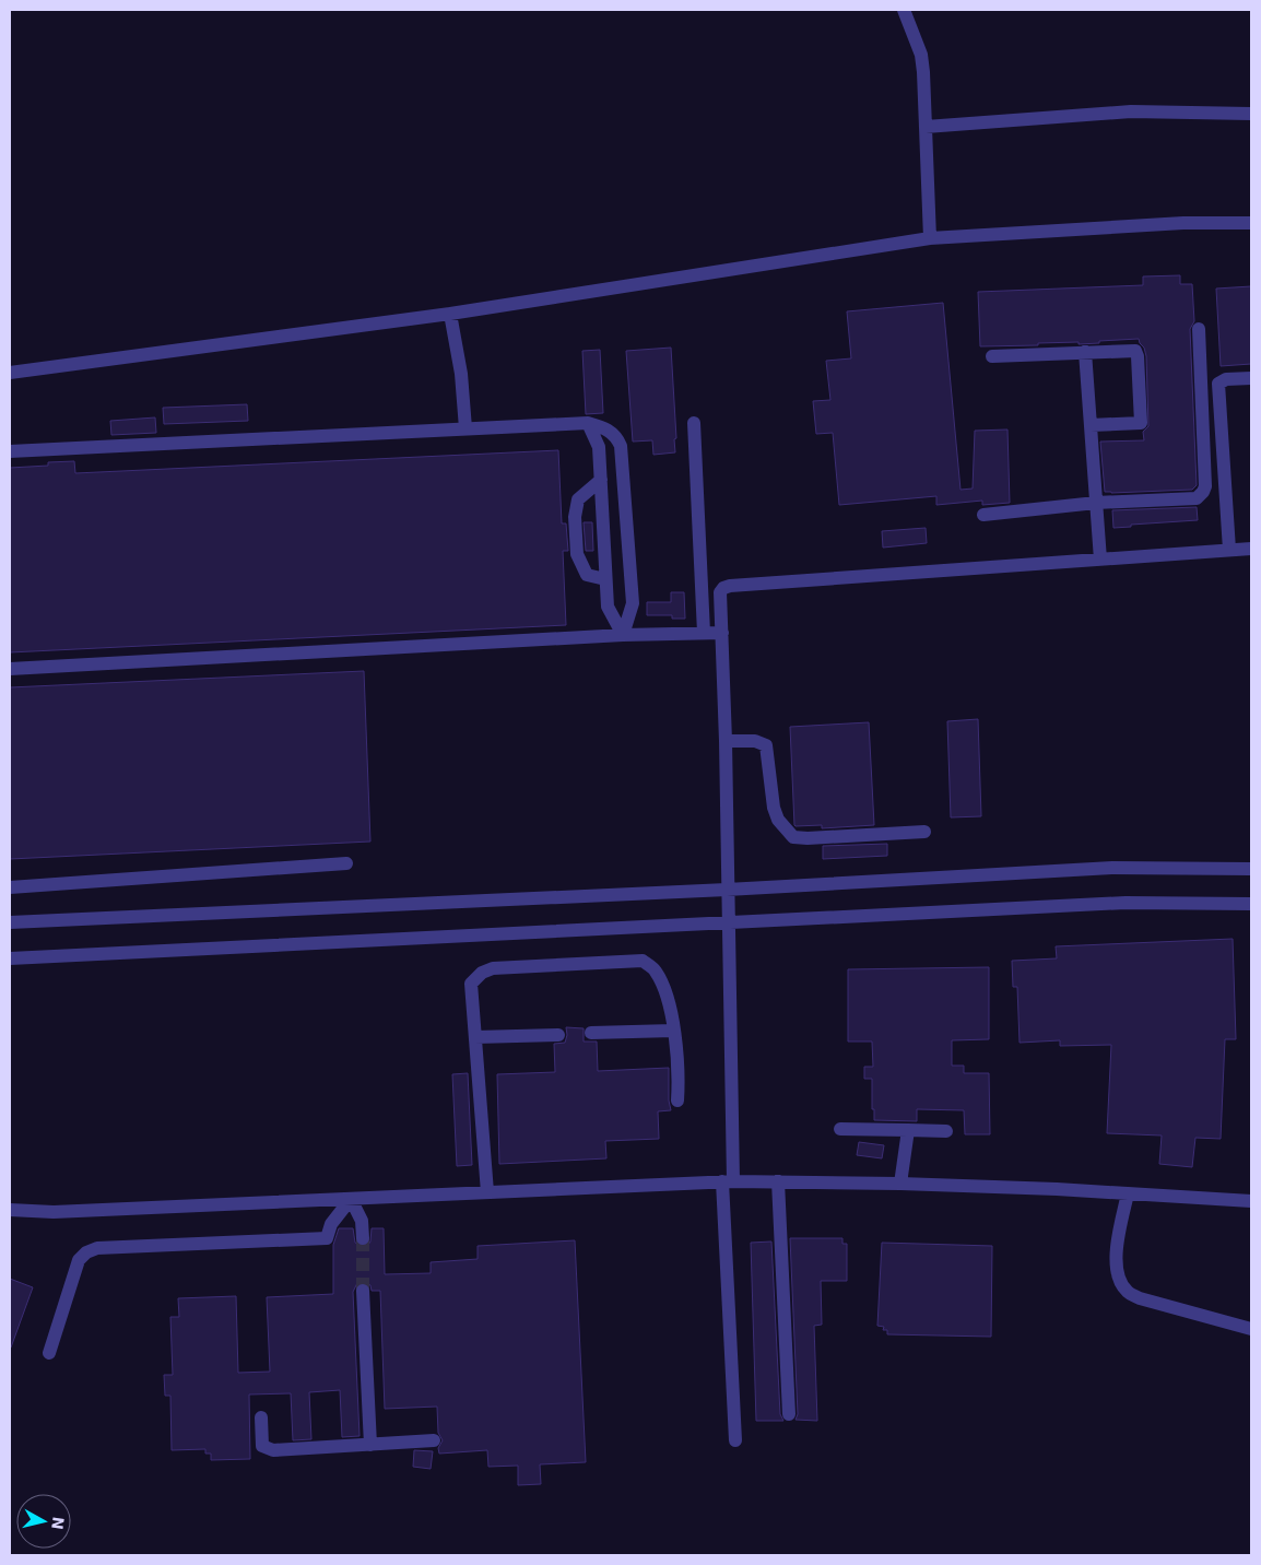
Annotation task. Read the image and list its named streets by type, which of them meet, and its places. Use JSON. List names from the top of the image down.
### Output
{
  "north": "right"
}
